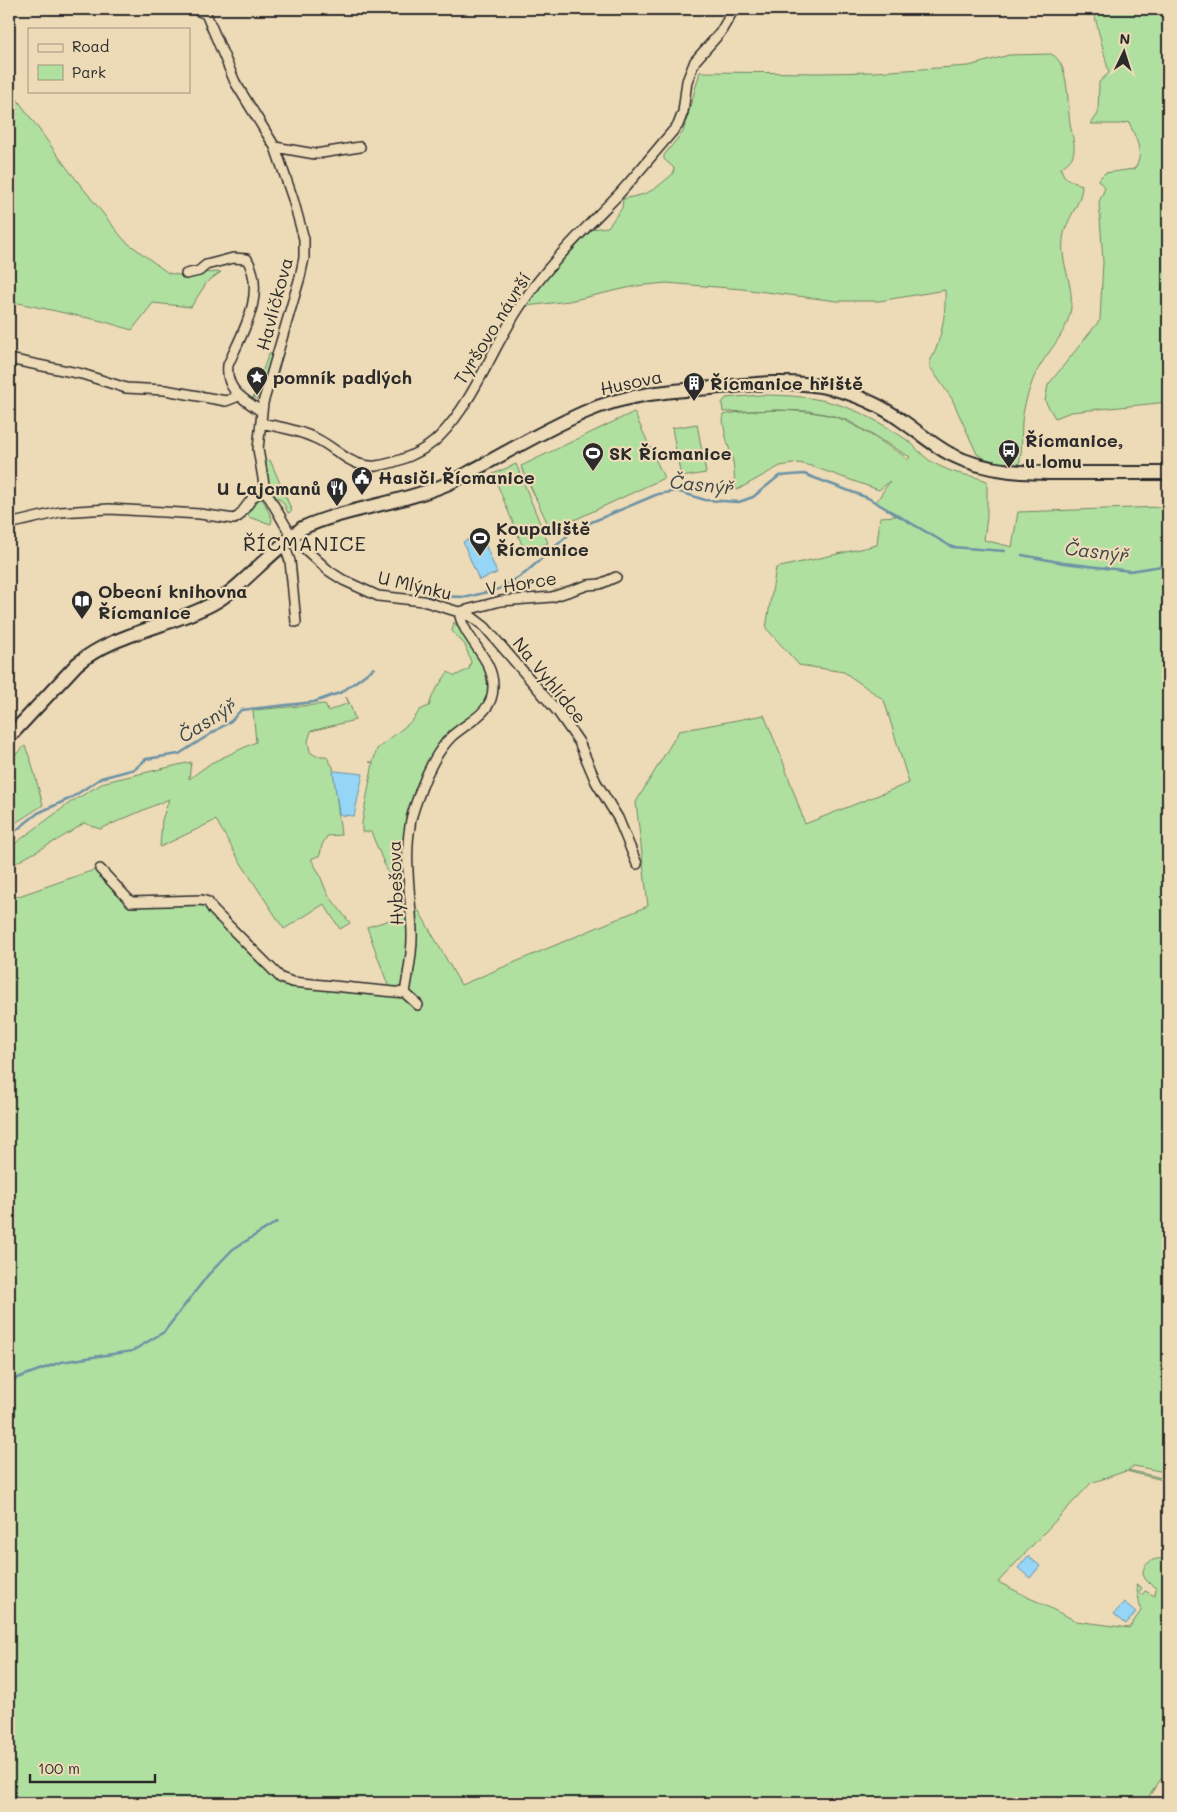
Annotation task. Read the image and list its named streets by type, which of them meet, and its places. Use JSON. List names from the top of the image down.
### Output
{
  "streets": {
    "main road": ["Husova"],
    "street": [
      "Havlíčkova",
      "Tyršovo návrší",
      "V Horce",
      "U Mlýnku",
      "Na Vyhlídce",
      "Hybešova"
    ]
  },
  "crossings": [
    ["Havlíčkova", "Tyršovo návrší"],
    ["Husova", "U Mlýnku"],
    ["V Horce", "U Mlýnku"],
    ["V Horce", "Na Vyhlídce"],
    ["V Horce", "Hybešova"],
    ["U Mlýnku", "Na Vyhlídce"],
    ["U Mlýnku", "Hybešova"],
    ["Na Vyhlídce", "Hybešova"]
  ],
  "districts": ["ŘÍCMANICE"],
  "water": ["Časnýř"],
  "places": {
    "place": ["pomník padlých"],
    "building": ["Řícmanice hřiště"],
    "bus stop": ["Řícmanice, u lomu"],
    "sports": ["SK Řícmanice", "Koupaliště Řícmanice"],
    "public building": ["Hasiči Řícmanice"],
    "restaurant": ["U Lajcmanů"],
    "library": ["Obecní knihovna Řícmanice"]
  },
  "legend": ["Road", "Park"],
  "scale_bar": "100 m",
  "north": "top"
}
